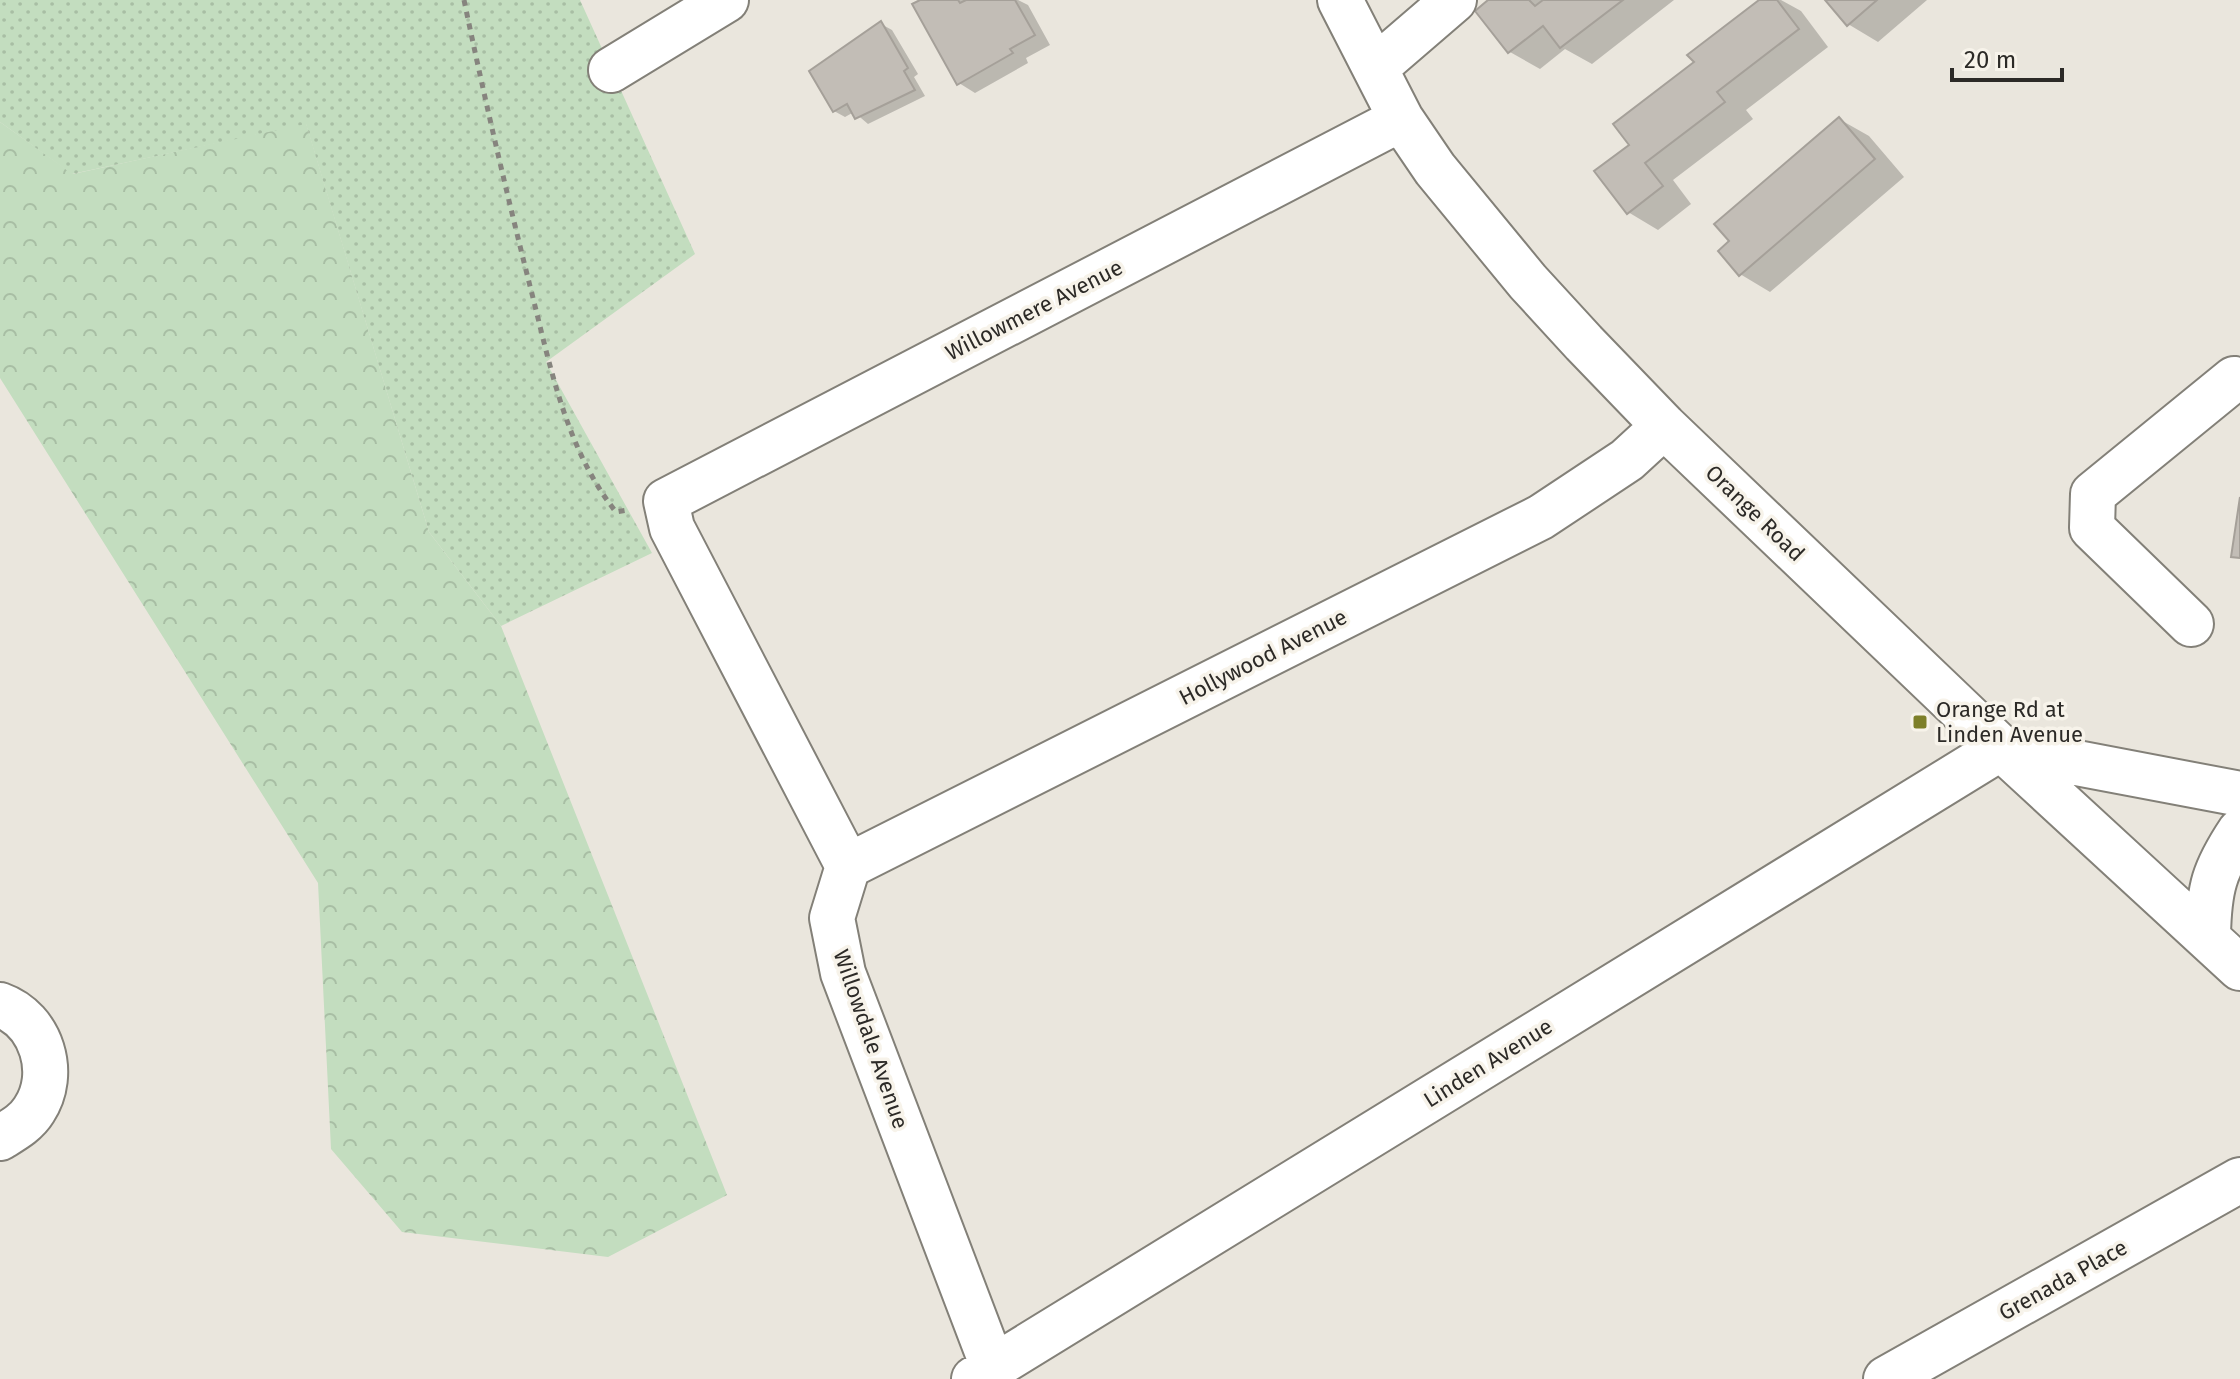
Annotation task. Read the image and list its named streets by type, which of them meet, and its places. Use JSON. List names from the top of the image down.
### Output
{
  "streets": {
    "street": [
      "Willowmere Avenue",
      "Orange Road",
      "Hollywood Avenue",
      "Willowdale Avenue",
      "Linden Avenue",
      "Grenada Place"
    ]
  },
  "crossings": [
    ["Willowmere Avenue", "Orange Road"],
    ["Orange Road", "Hollywood Avenue"],
    ["Orange Road", "Linden Avenue"],
    ["Hollywood Avenue", "Willowdale Avenue"],
    ["Willowdale Avenue", "Linden Avenue"]
  ],
  "places": {
    "transit": ["Orange Rd at Linden Avenue"]
  },
  "scale_bar": "20 m"
}
